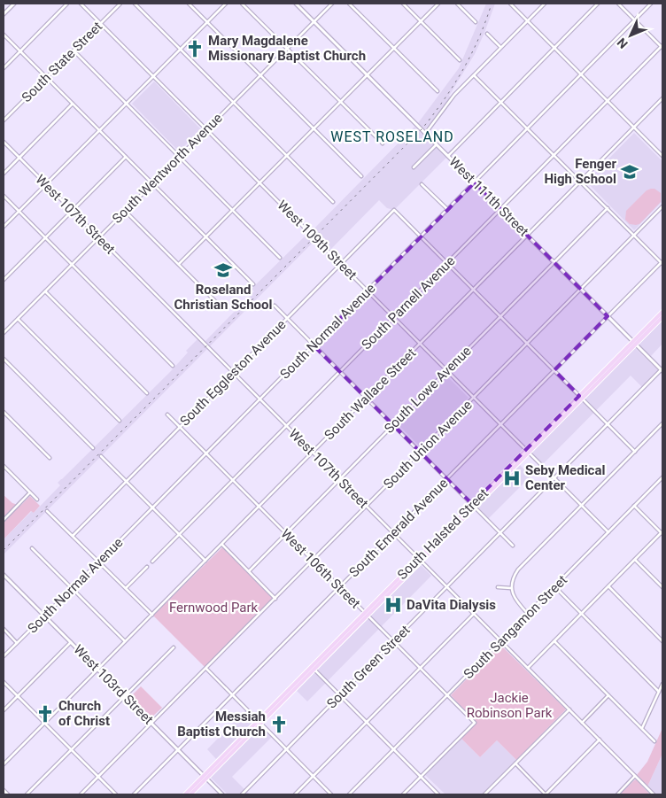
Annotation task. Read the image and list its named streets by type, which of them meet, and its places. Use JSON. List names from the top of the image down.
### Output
{
  "streets": {
    "main road": ["West 111th Street", "South Halsted Street", "West 103rd Street"],
    "street": [
      "South State Street",
      "South Wentworth Avenue",
      "West 107th Street",
      "West 109th Street",
      "South Parnell Avenue",
      "South Normal Avenue",
      "South Eggleston Avenue",
      "South Lowe Avenue",
      "South Wallace Street",
      "South Union Avenue",
      "South Emerald Avenue",
      "West 106th Street",
      "South Sangamon Street",
      "South Green Street"
    ]
  },
  "crossings": [
    ["South State Street", "West 109th Street"],
    ["South Wentworth Avenue", "West 111th Street"],
    ["South Wentworth Avenue", "West 107th Street"],
    ["South Wentworth Avenue", "West 109th Street"],
    ["West 111th Street", "South Parnell Avenue"],
    ["West 111th Street", "South Normal Avenue"],
    ["West 111th Street", "South Lowe Avenue"],
    ["West 111th Street", "South Wallace Street"],
    ["West 111th Street", "South Union Avenue"],
    ["West 111th Street", "South Emerald Avenue"],
    ["West 111th Street", "South Halsted Street"],
    ["West 111th Street", "South Green Street"],
    ["West 107th Street", "South Parnell Avenue"],
    ["West 107th Street", "South Normal Avenue"],
    ["West 107th Street", "South Eggleston Avenue"],
    ["West 107th Street", "South Lowe Avenue"],
    ["West 107th Street", "South Wallace Street"],
    ["West 107th Street", "South Union Avenue"],
    ["West 107th Street", "South Emerald Avenue"],
    ["West 107th Street", "South Halsted Street"],
    ["West 107th Street", "South Sangamon Street"],
    ["West 107th Street", "South Green Street"],
    ["West 109th Street", "South Parnell Avenue"],
    ["West 109th Street", "South Normal Avenue"],
    ["West 109th Street", "South Eggleston Avenue"],
    ["West 109th Street", "South Lowe Avenue"],
    ["West 109th Street", "South Wallace Street"],
    ["West 109th Street", "South Union Avenue"],
    ["West 109th Street", "South Emerald Avenue"],
    ["West 109th Street", "South Halsted Street"],
    ["West 109th Street", "South Sangamon Street"],
    ["West 109th Street", "South Green Street"],
    ["South Parnell Avenue", "West 106th Street"],
    ["South Normal Avenue", "South Eggleston Avenue"],
    ["South Normal Avenue", "West 106th Street"],
    ["South Normal Avenue", "West 103rd Street"],
    ["South Eggleston Avenue", "West 106th Street"],
    ["South Lowe Avenue", "West 106th Street"],
    ["South Wallace Street", "West 106th Street"],
    ["South Wallace Street", "West 103rd Street"],
    ["South Union Avenue", "West 106th Street"],
    ["South Union Avenue", "West 103rd Street"],
    ["South Emerald Avenue", "West 106th Street"],
    ["South Emerald Avenue", "West 103rd Street"],
    ["South Halsted Street", "West 106th Street"],
    ["South Halsted Street", "West 103rd Street"],
    ["West 106th Street", "South Sangamon Street"],
    ["West 106th Street", "South Green Street"]
  ],
  "districts": ["WEST ROSELAND"],
  "parks": ["Fernwood Park", "Jackie Robinson Park"],
  "places": {
    "church": ["Mary Magdalene Missionary Baptist Church", "Church of Christ", "Messiah Baptist Church"],
    "school or university": ["Fenger High School", "Roseland Christian School"],
    "hospital": ["Seby Medical Center", "DaVita Dialysis"]
  },
  "north": "bottom left"
}
